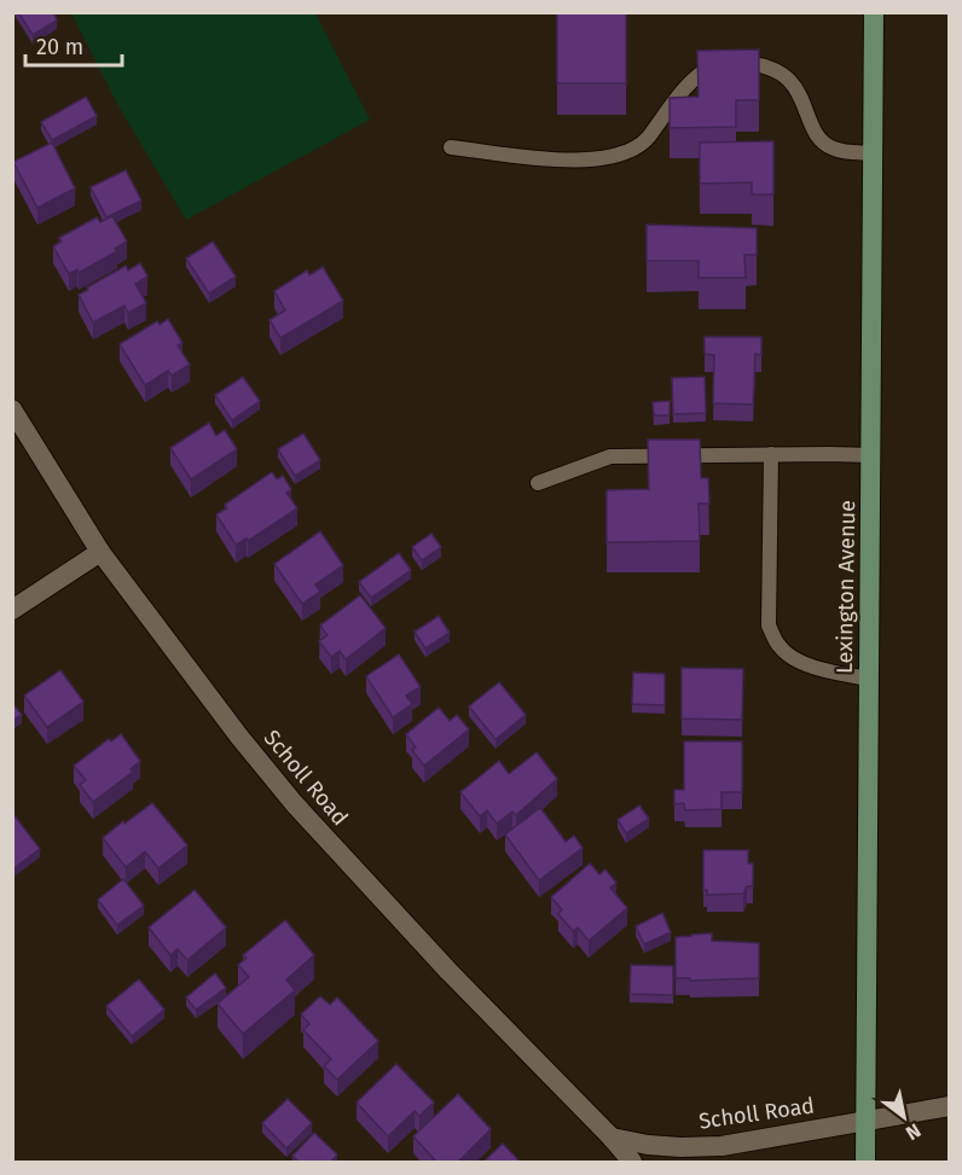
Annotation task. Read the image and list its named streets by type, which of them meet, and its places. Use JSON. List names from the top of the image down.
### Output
{
  "streets": {
    "main road": ["Lexington Avenue"],
    "street": ["Scholl Road"]
  },
  "crossings": [
    ["Lexington Avenue", "Scholl Road"]
  ],
  "scale_bar": "20 m",
  "north": "bottom right"
}
